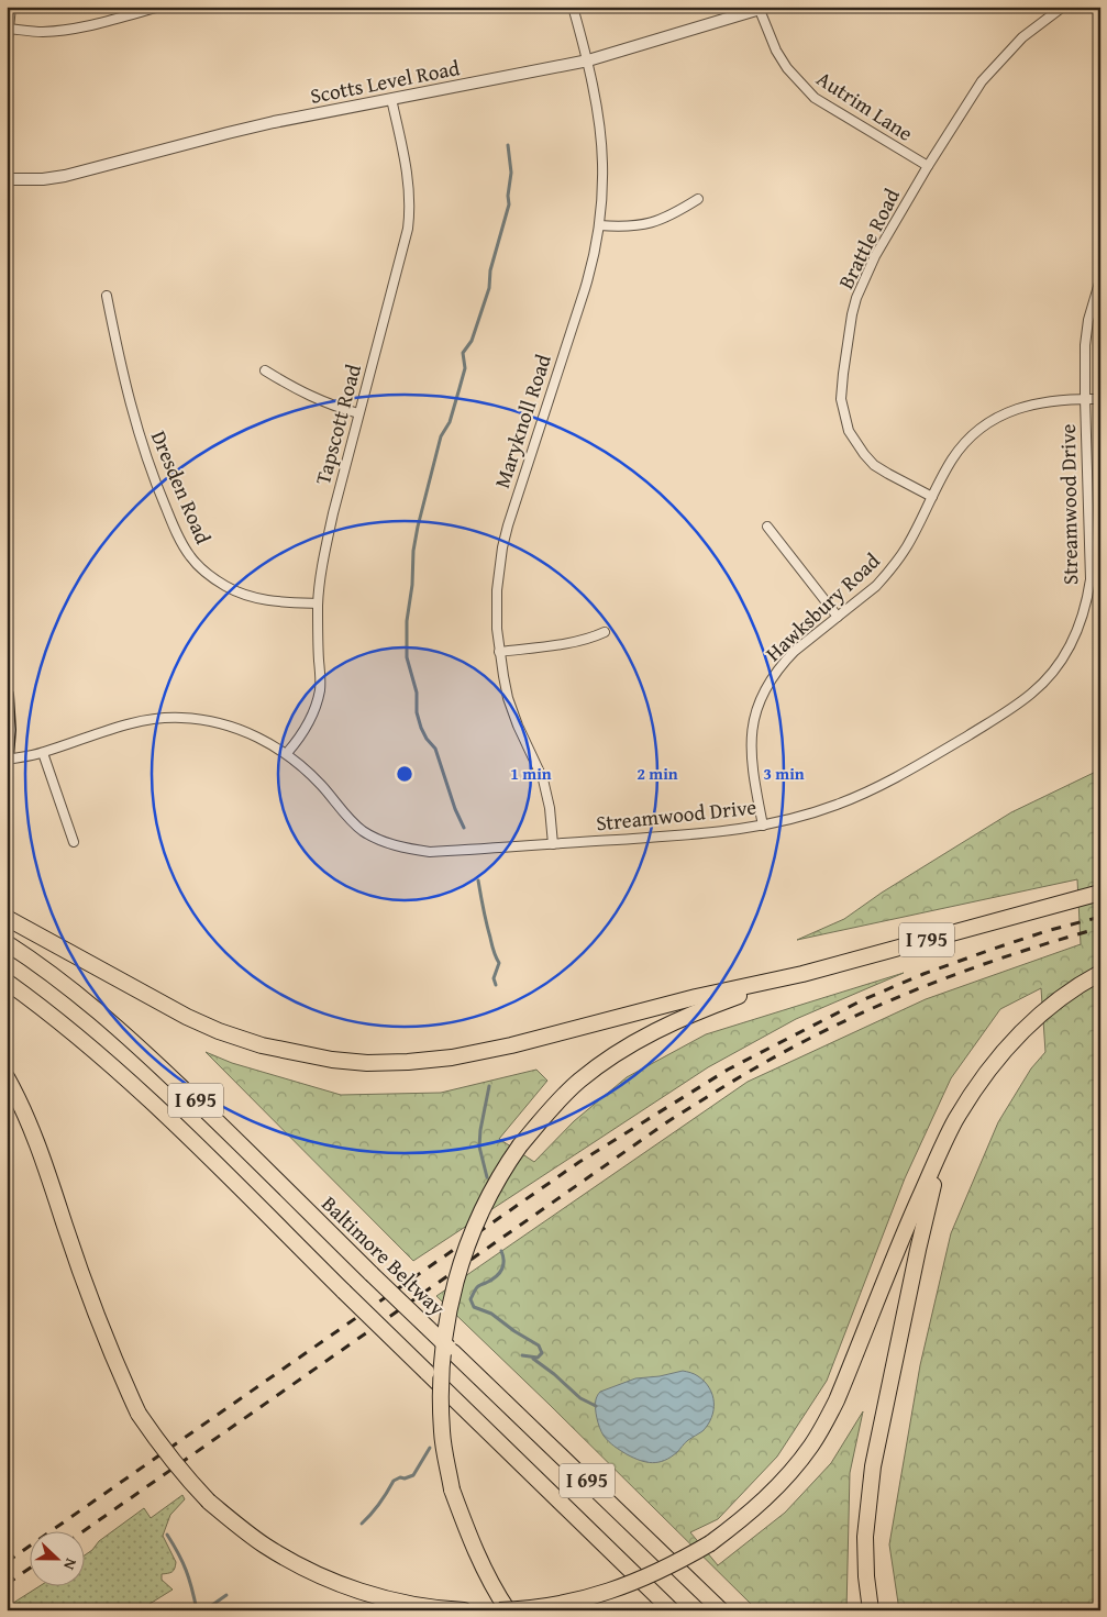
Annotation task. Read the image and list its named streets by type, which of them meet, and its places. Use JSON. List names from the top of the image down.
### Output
{
  "streets": {
    "highway": ["I 795", "I 695", "Baltimore Beltway"],
    "street": [
      "Scotts Level Road",
      "Autrim Lane",
      "Brattle Road",
      "Maryknoll Road",
      "Tapscott Road",
      "Dresden Road",
      "Streamwood Drive",
      "Hawksbury Road"
    ]
  },
  "crossings": [
    ["Scotts Level Road", "Autrim Lane"],
    ["Scotts Level Road", "Maryknoll Road"],
    ["Scotts Level Road", "Tapscott Road"],
    ["Autrim Lane", "Brattle Road"],
    ["Brattle Road", "Hawksbury Road"],
    ["Maryknoll Road", "Streamwood Drive"],
    ["Tapscott Road", "Dresden Road"],
    ["Tapscott Road", "Streamwood Drive"],
    ["Streamwood Drive", "Hawksbury Road"]
  ],
  "north": "right",
  "rings": ["1 min", "2 min", "3 min"]
}
